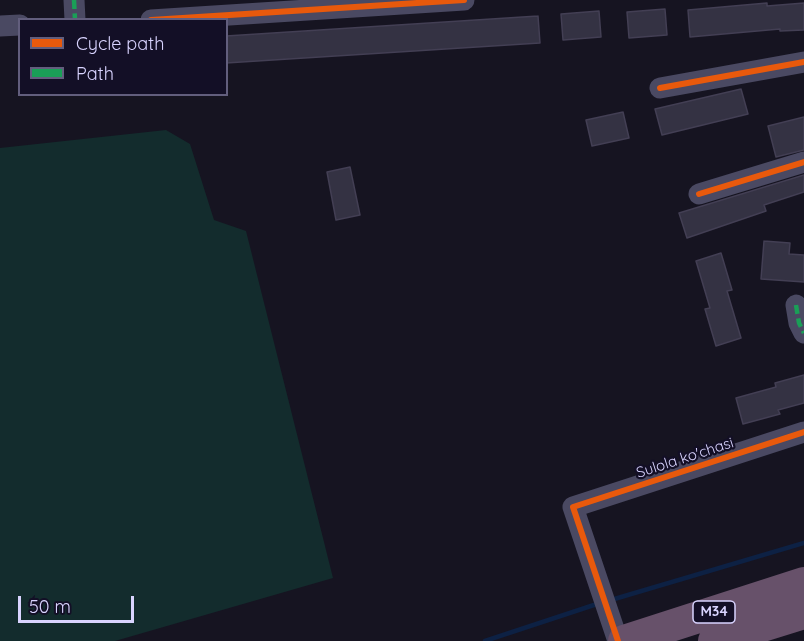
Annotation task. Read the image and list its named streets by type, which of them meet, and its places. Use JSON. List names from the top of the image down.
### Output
{
  "streets": {
    "highway": ["M34"],
    "street": ["Sulola ko'chasi"]
  },
  "legend": ["Cycle path", "Path"],
  "scale_bar": "50 m"
}
